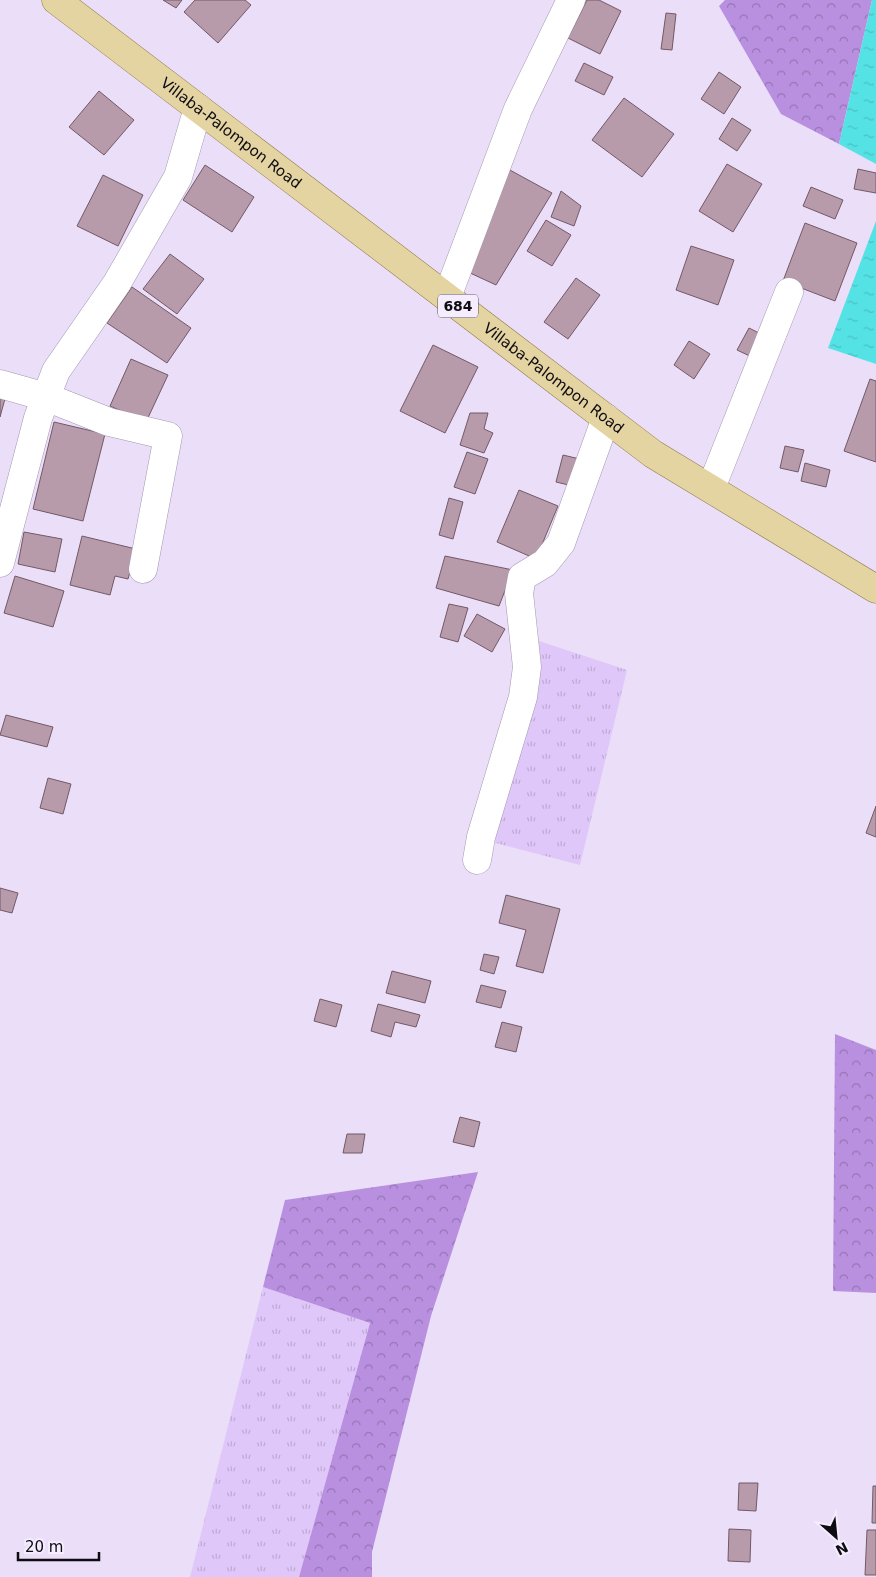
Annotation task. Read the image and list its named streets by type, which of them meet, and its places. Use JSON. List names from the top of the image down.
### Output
{
  "streets": {
    "main road": ["Villaba-Palompon Road", "684"]
  },
  "scale_bar": "20 m",
  "north": "bottom right"
}
